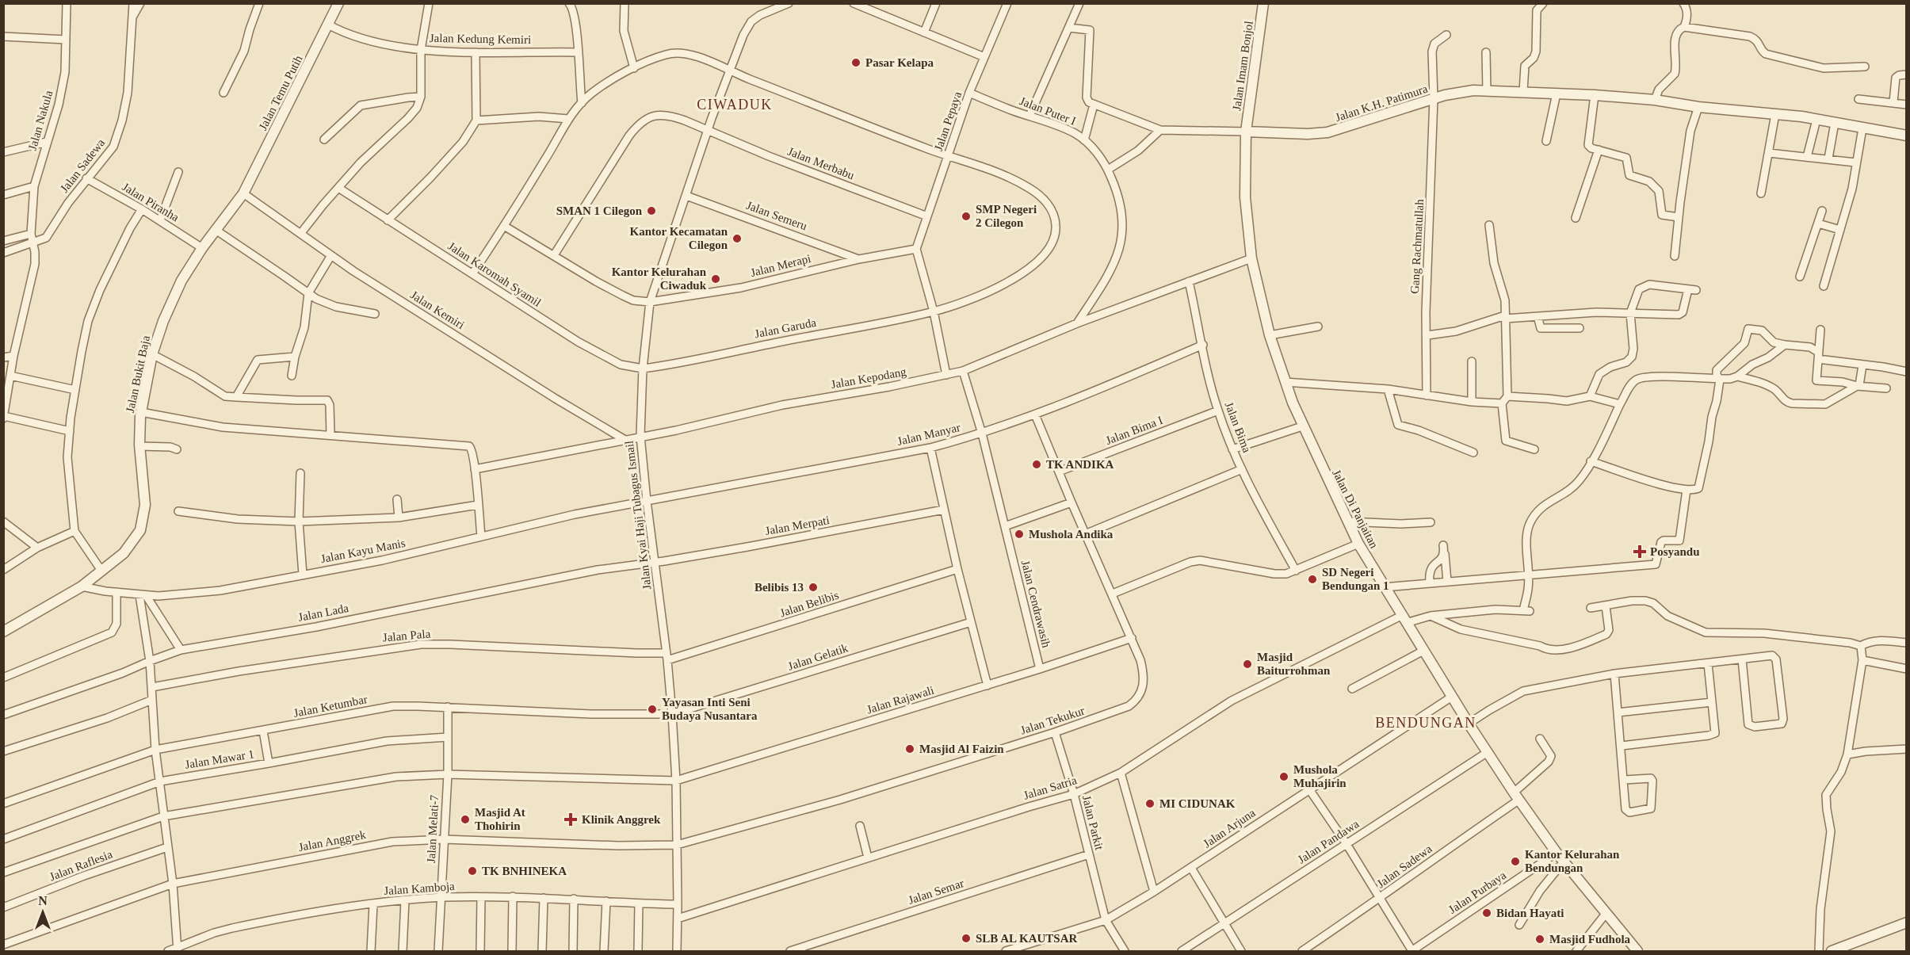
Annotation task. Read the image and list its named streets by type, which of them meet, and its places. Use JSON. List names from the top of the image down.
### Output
{
  "streets": {
    "street": [
      "Jalan Kedung Kemiri",
      "Jalan Imam Bonjol",
      "Jalan Temu Putih",
      "Jalan K.H. Patimura",
      "Jalan Puter I",
      "Jalan Nakula",
      "Jalan Pepaya",
      "Jalan Merbabu",
      "Jalan Sadewa",
      "Jalan Piranha",
      "Jalan Semeru",
      "Gang Rachmatullah",
      "Jalan Merapi",
      "Jalan Karomah Syamil",
      "Jalan Kemiri",
      "Jalan Garuda",
      "Jalan Bukit Baja",
      "Jalan Kepodang",
      "Jalan Bima",
      "Jalan Bima I",
      "Jalan Manyar",
      "Jalan Di Panjaitan",
      "Jalan Kyai Haji Tubagus Ismail",
      "Jalan Merpati",
      "Jalan Kayu Manis",
      "Jalan Belibis",
      "Jalan Cendrawasih",
      "Jalan Lada",
      "Jalan Pala",
      "Jalan Gelatik",
      "Jalan Rajawali",
      "Jalan Ketumbar",
      "Jalan Tekukur",
      "Jalan Mawar 1",
      "Jalan Satria",
      "Jalan Parkit",
      "Jalan Arjuna",
      "Jalan Melati-7",
      "Jalan Anggrek",
      "Jalan Pandawa",
      "Jalan Raflesia",
      "Jalan Kamboja",
      "Jalan Semar",
      "Jalan Purbaya"
    ]
  },
  "crossings": [
    ["Jalan Kedung Kemiri", "Jalan Temu Putih"],
    ["Jalan Imam Bonjol", "Jalan K.H. Patimura"],
    ["Jalan Imam Bonjol", "Jalan Di Panjaitan"],
    ["Jalan Temu Putih", "Jalan Kemiri"],
    ["Jalan Temu Putih", "Jalan Bukit Baja"],
    ["Jalan K.H. Patimura", "Gang Rachmatullah"],
    ["Jalan K.H. Patimura", "Jalan Di Panjaitan"],
    ["Jalan Puter I", "Jalan Pepaya"],
    ["Jalan Puter I", "Jalan Kepodang"],
    ["Jalan Nakula", "Jalan Sadewa"],
    ["Jalan Pepaya", "Jalan Merbabu"],
    ["Jalan Pepaya", "Jalan Merapi"],
    ["Jalan Pepaya", "Jalan Garuda"],
    ["Jalan Merbabu", "Jalan Merapi"],
    ["Jalan Merbabu", "Jalan Kyai Haji Tubagus Ismail"],
    ["Jalan Sadewa", "Jalan Piranha"],
    ["Jalan Sadewa", "Jalan Di Panjaitan"],
    ["Jalan Piranha", "Jalan Bukit Baja"],
    ["Jalan Semeru", "Jalan Merapi"],
    ["Jalan Semeru", "Jalan Kyai Haji Tubagus Ismail"],
    ["Jalan Merapi", "Jalan Garuda"],
    ["Jalan Merapi", "Jalan Kyai Haji Tubagus Ismail"],
    ["Jalan Karomah Syamil", "Jalan Garuda"],
    ["Jalan Karomah Syamil", "Jalan Kyai Haji Tubagus Ismail"],
    ["Jalan Kemiri", "Jalan Bukit Baja"],
    ["Jalan Kemiri", "Jalan Kepodang"],
    ["Jalan Garuda", "Jalan Kyai Haji Tubagus Ismail"],
    ["Jalan Bukit Baja", "Jalan Kayu Manis"],
    ["Jalan Kepodang", "Jalan Bima"],
    ["Jalan Kepodang", "Jalan Di Panjaitan"],
    ["Jalan Kepodang", "Jalan Kyai Haji Tubagus Ismail"],
    ["Jalan Kepodang", "Jalan Cendrawasih"],
    ["Jalan Bima", "Jalan Bima I"],
    ["Jalan Bima", "Jalan Manyar"],
    ["Jalan Bima I", "Jalan Tekukur"],
    ["Jalan Manyar", "Jalan Kyai Haji Tubagus Ismail"],
    ["Jalan Manyar", "Jalan Kayu Manis"],
    ["Jalan Manyar", "Jalan Cendrawasih"],
    ["Jalan Manyar", "Jalan Tekukur"],
    ["Jalan Di Panjaitan", "Jalan Satria"],
    ["Jalan Di Panjaitan", "Jalan Arjuna"],
    ["Jalan Di Panjaitan", "Jalan Pandawa"],
    ["Jalan Di Panjaitan", "Jalan Purbaya"],
    ["Jalan Kyai Haji Tubagus Ismail", "Jalan Merpati"],
    ["Jalan Kyai Haji Tubagus Ismail", "Jalan Kayu Manis"],
    ["Jalan Kyai Haji Tubagus Ismail", "Jalan Belibis"],
    ["Jalan Kyai Haji Tubagus Ismail", "Jalan Lada"],
    ["Jalan Kyai Haji Tubagus Ismail", "Jalan Pala"],
    ["Jalan Kyai Haji Tubagus Ismail", "Jalan Gelatik"],
    ["Jalan Kyai Haji Tubagus Ismail", "Jalan Rajawali"],
    ["Jalan Kyai Haji Tubagus Ismail", "Jalan Ketumbar"],
    ["Jalan Kyai Haji Tubagus Ismail", "Jalan Tekukur"],
    ["Jalan Kyai Haji Tubagus Ismail", "Jalan Satria"],
    ["Jalan Kyai Haji Tubagus Ismail", "Jalan Anggrek"],
    ["Jalan Kyai Haji Tubagus Ismail", "Jalan Kamboja"],
    ["Jalan Merpati", "Jalan Lada"],
    ["Jalan Belibis", "Jalan Pala"],
    ["Jalan Cendrawasih", "Jalan Rajawali"],
    ["Jalan Gelatik", "Jalan Ketumbar"],
    ["Jalan Rajawali", "Jalan Tekukur"],
    ["Jalan Rajawali", "Jalan Melati-7"],
    ["Jalan Ketumbar", "Jalan Melati-7"],
    ["Jalan Tekukur", "Jalan Parkit"],
    ["Jalan Tekukur", "Jalan Anggrek"],
    ["Jalan Mawar 1", "Jalan Melati-7"],
    ["Jalan Satria", "Jalan Parkit"],
    ["Jalan Parkit", "Jalan Arjuna"],
    ["Jalan Parkit", "Jalan Semar"],
    ["Jalan Melati-7", "Jalan Anggrek"],
    ["Jalan Melati-7", "Jalan Kamboja"]
  ],
  "districts": ["CIWADUK", "BENDUNGAN"],
  "places": {
    "other": [
      "Pasar Kelapa",
      "SMAN 1 Cilegon",
      "SMP Negeri 2 Cilegon",
      "Kantor Kecamatan Cilegon",
      "Kantor Kelurahan Ciwaduk",
      "TK ANDIKA",
      "Mushola Andika",
      "SD Negeri Bendungan 1",
      "Belibis 13",
      "Masjid Baiturrohman",
      "Yayasan Inti Seni Budaya Nusantara",
      "Masjid Al Faizin",
      "Mushola Muhajirin",
      "MI CIDUNAK",
      "Masjid At Thohirin",
      "Kantor Kelurahan Bendungan",
      "TK BNHINEKA",
      "Bidan Hayati",
      "SLB AL KAUTSAR",
      "Masjid Fudhola"
    ],
    "health": ["Posyandu", "Klinik Anggrek"]
  },
  "north": "top"
}
